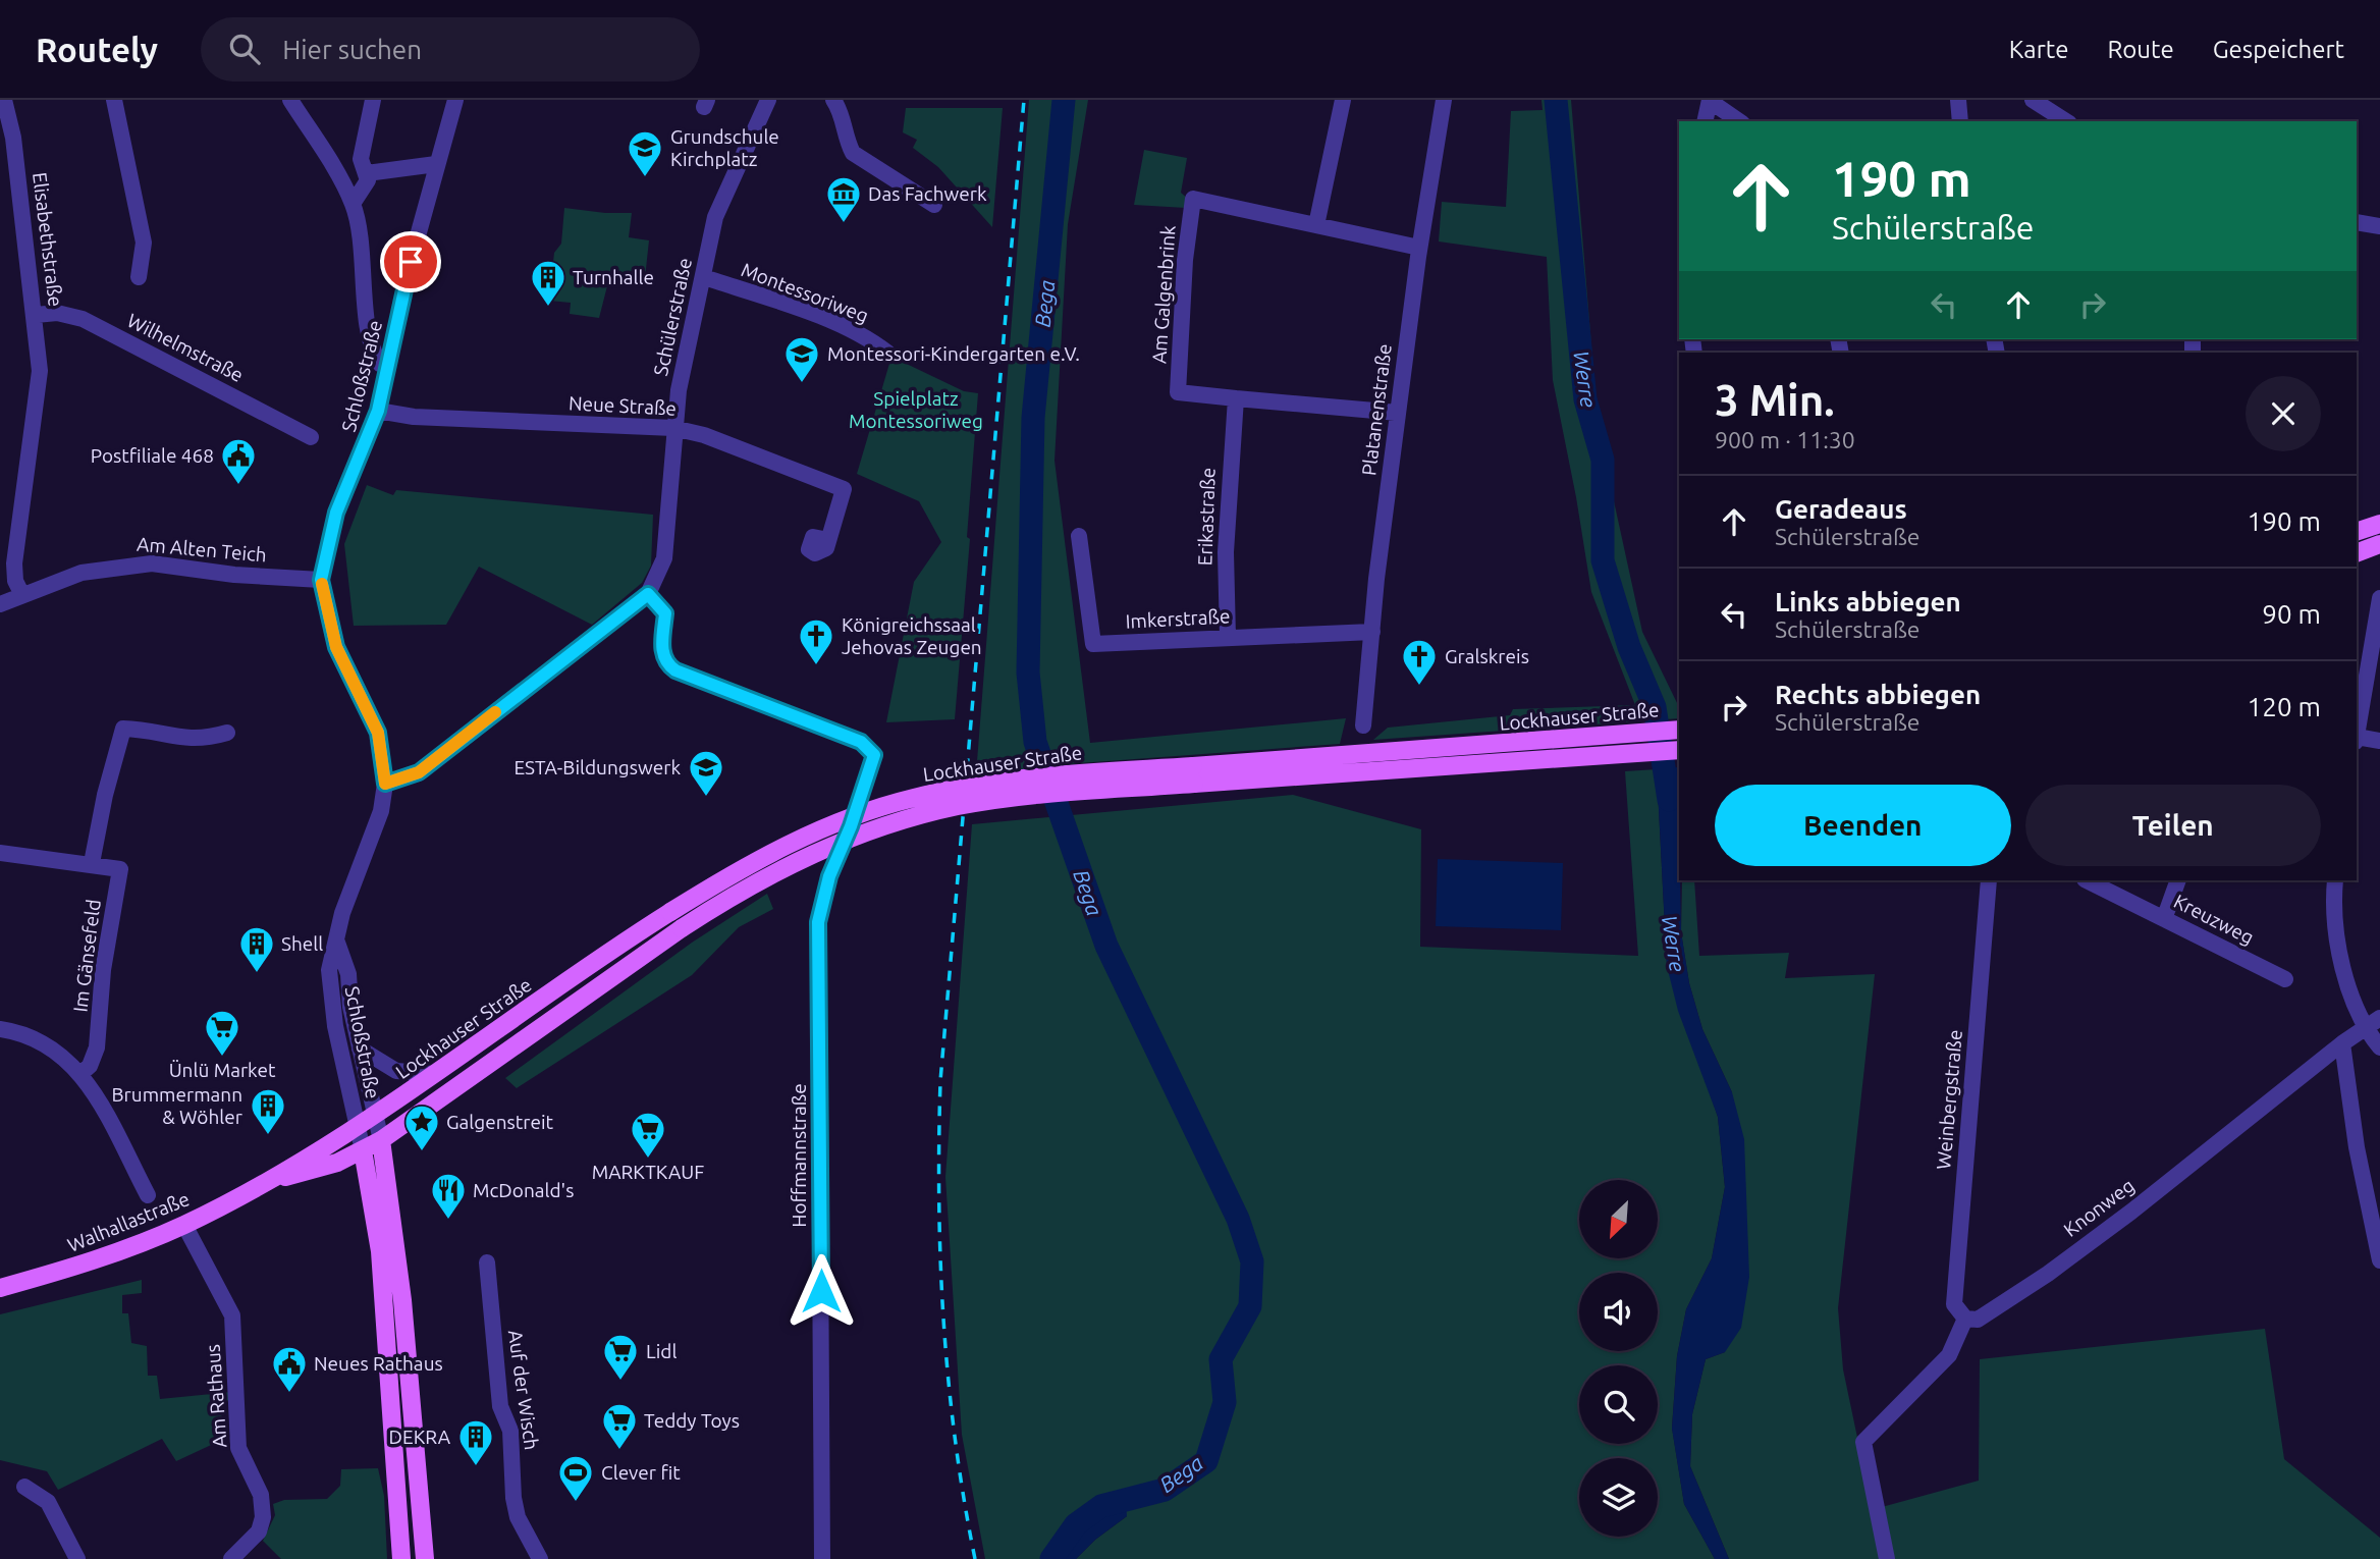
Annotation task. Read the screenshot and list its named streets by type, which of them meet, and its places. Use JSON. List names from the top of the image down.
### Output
{
  "streets": {
    "main road": ["Lockhauser Straße", "Walhallastraße"],
    "street": [
      "Elisabethstraße",
      "Montessoriweg",
      "Am Galgenbrink",
      "Schülerstraße",
      "Wilhelmstraße",
      "Schloßstraße",
      "Neue Straße",
      "Platanenstraße",
      "Erikastraße",
      "Am Alten Teich",
      "Imkerstraße",
      "Kreuzweg",
      "Im Gänsefeld",
      "Weinbergstraße",
      "Hoffmannstraße",
      "Knonweg",
      "Auf der Wisch",
      "Am Rathaus"
    ]
  },
  "crossings": [
    ["Elisabethstraße", "Wilhelmstraße"],
    ["Elisabethstraße", "Am Alten Teich"],
    ["Montessoriweg", "Schülerstraße"],
    ["Am Galgenbrink", "Erikastraße"],
    ["Schülerstraße", "Schloßstraße"],
    ["Schülerstraße", "Neue Straße"],
    ["Schülerstraße", "Hoffmannstraße"],
    ["Schloßstraße", "Neue Straße"],
    ["Schloßstraße", "Am Alten Teich"],
    ["Schloßstraße", "Lockhauser Straße"],
    ["Schloßstraße", "Walhallastraße"],
    ["Platanenstraße", "Imkerstraße"],
    ["Erikastraße", "Imkerstraße"],
    ["Lockhauser Straße", "Walhallastraße"],
    ["Weinbergstraße", "Knonweg"],
    ["Walhallastraße", "Am Rathaus"]
  ],
  "water": ["Bega", "Werre"],
  "parks": ["Spielplatz Montessoriweg"],
  "places": {
    "school or university": ["Grundschule Kirchplatz", "Montessori-Kindergarten e.V.", "ESTA-Bildungswerk"],
    "museum": ["Das Fachwerk"],
    "building": [
      "Turnhalle",
      "Shell",
      "Brummermann & Wöhler",
      "DEKRA"
    ],
    "public building": ["Postfiliale 468", "Neues Rathaus"],
    "church": ["Königreichssaal Jehovas Zeugen", "Gralskreis"],
    "supermarket": [
      "Ünlü Market",
      "MARKTKAUF",
      "Lidl",
      "Teddy Toys"
    ],
    "place": ["Galgenstreit"],
    "restaurant": ["McDonald's"],
    "sports": ["Clever fit"]
  },
  "north": "bottom left",
  "page": {
    "header": "Routely",
    "search": "Hier suchen",
    "nav": ["Karte", "Route", "Gespeichert"],
    "turn": ["190 m", "Schülerstraße"],
    "heading": ["3 Min.", "900 m · 11:30"],
    "list": [
      {
        "name": "Geradeaus",
        "note": "Schülerstraße",
        "value": "190 m"
      },
      {
        "name": "Links abbiegen",
        "note": "Schülerstraße",
        "value": "90 m"
      },
      {
        "name": "Rechts abbiegen",
        "note": "Schülerstraße",
        "value": "120 m"
      }
    ],
    "buttons": ["Beenden", "Teilen"]
  }
}
